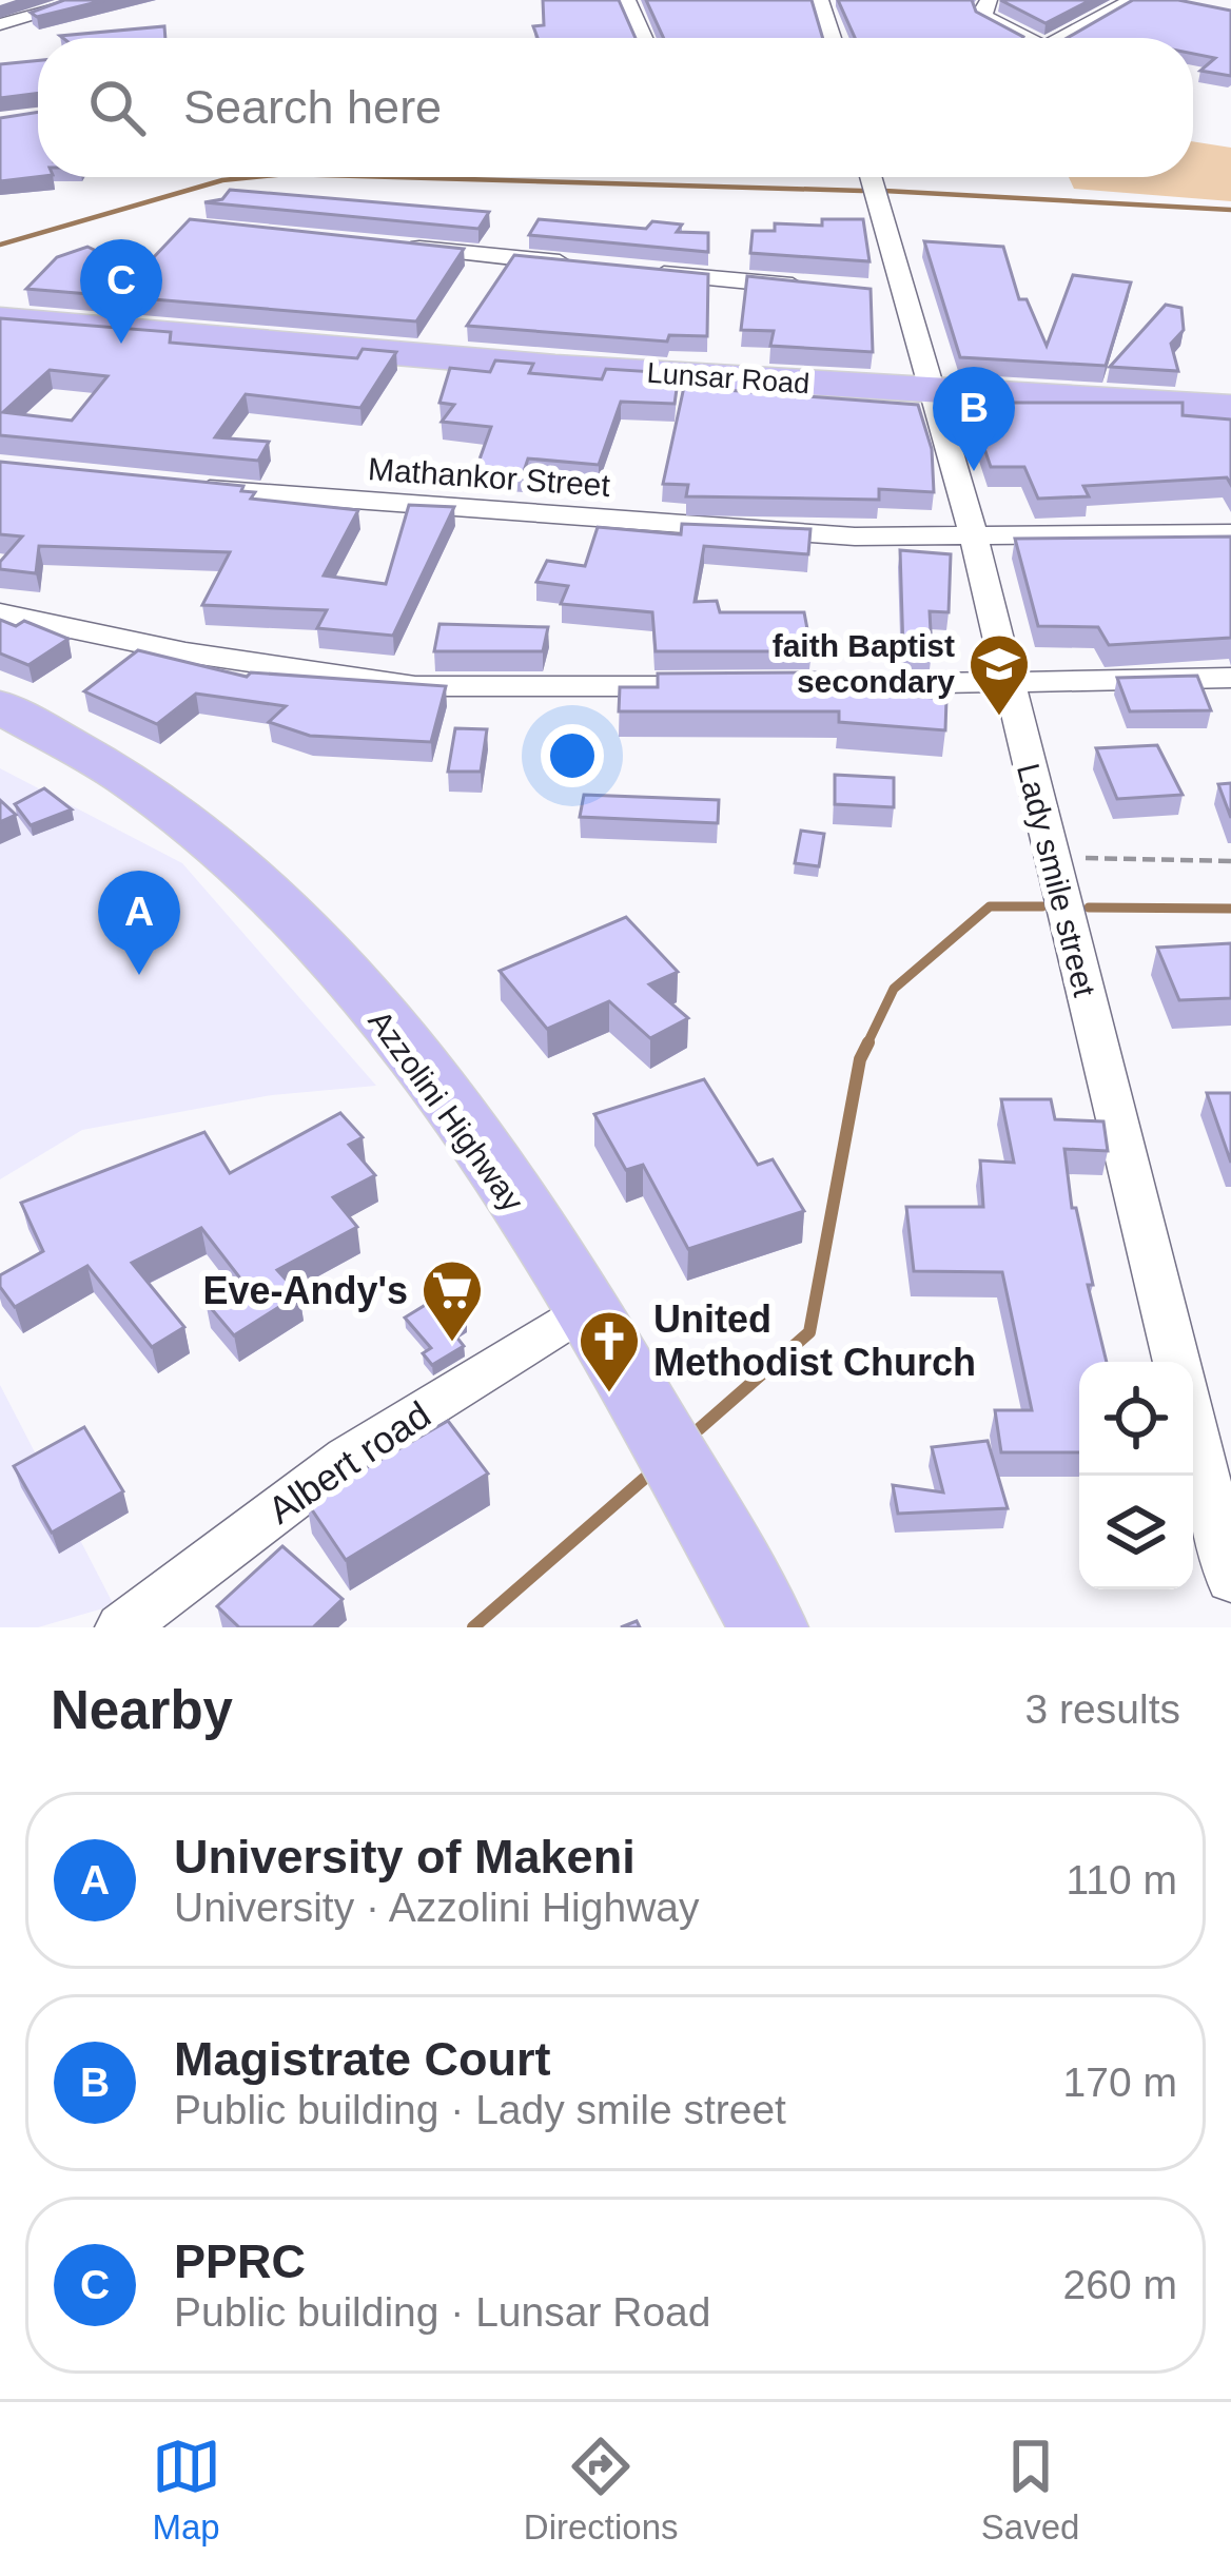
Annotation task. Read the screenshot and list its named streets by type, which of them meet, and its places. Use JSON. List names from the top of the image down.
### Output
{
  "streets": {
    "main road": ["Lunsar Road", "Azzolini Highway"],
    "street": ["Mathankor Street", "Lady smile street", "Albert road"]
  },
  "crossings": [
    ["Lunsar Road", "Lady smile street"],
    ["Mathankor Street", "Lady smile street"],
    ["Azzolini Highway", "Albert road"]
  ],
  "places": {
    "school or university": ["faith Baptist secondary"],
    "supermarket": ["Eve-Andy's"],
    "church": ["United Methodist Church"]
  },
  "page": {
    "search": "Search here",
    "pins": ["C", "B", "A"],
    "heading": ["Nearby", "3 results"],
    "list": [
      {
        "mark": "A",
        "name": "University of Makeni",
        "note": "University · Azzolini Highway",
        "value": "110 m"
      },
      {
        "mark": "B",
        "name": "Magistrate Court",
        "note": "Public building · Lady smile street",
        "value": "170 m"
      },
      {
        "mark": "C",
        "name": "PPRC",
        "note": "Public building · Lunsar Road",
        "value": "260 m"
      }
    ],
    "nav": ["Map", "Directions", "Saved"]
  }
}
